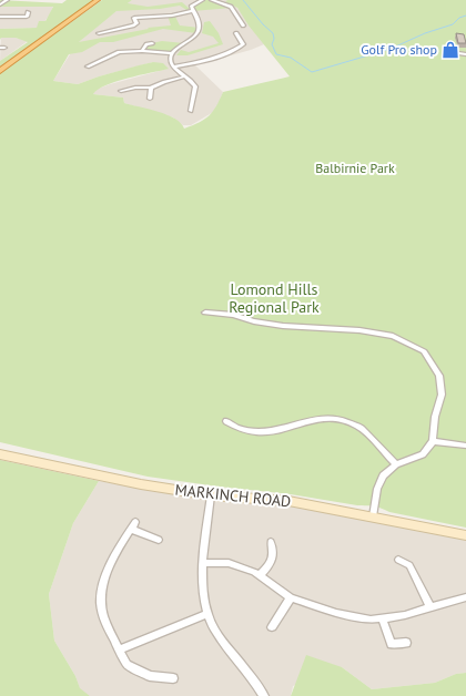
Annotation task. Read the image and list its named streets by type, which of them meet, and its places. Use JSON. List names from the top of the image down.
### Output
{
  "streets": {
    "main road": ["MARKINCH ROAD"]
  },
  "parks": ["Balbirnie Park", "Lomond Hills Regional Park"],
  "places": {
    "shop": ["Golf Pro shop"]
  }
}
